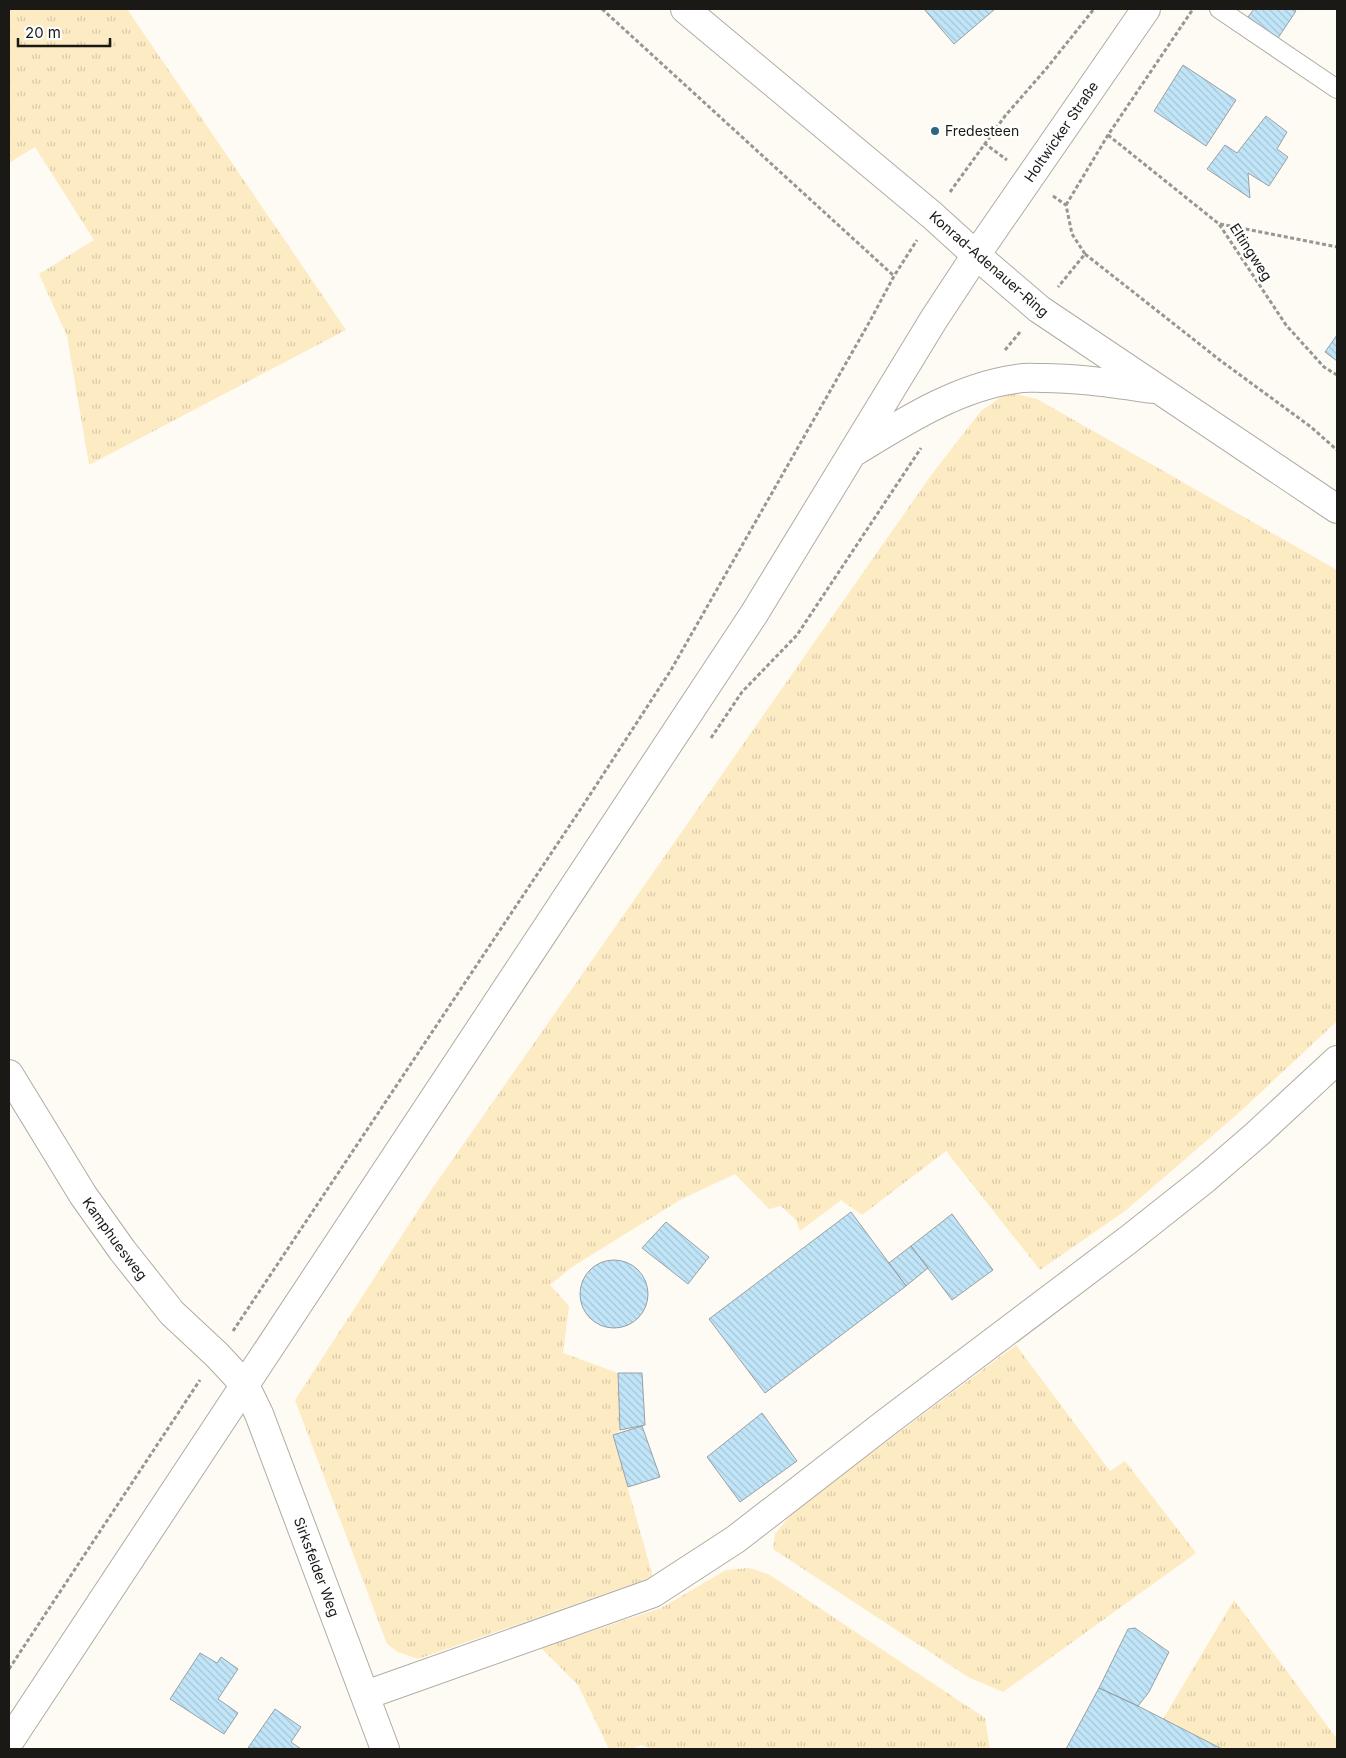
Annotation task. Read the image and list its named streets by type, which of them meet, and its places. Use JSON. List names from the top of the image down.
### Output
{
  "streets": {
    "main road": [
      "Holtwicker Straße",
      "Konrad-Adenauer-Ring",
      "Kamphuesweg",
      "Sirksfelder Weg"
    ],
    "path": ["Eltingweg"]
  },
  "crossings": [
    ["Holtwicker Straße", "Konrad-Adenauer-Ring"],
    ["Holtwicker Straße", "Kamphuesweg"],
    ["Holtwicker Straße", "Sirksfelder Weg"],
    ["Kamphuesweg", "Sirksfelder Weg"]
  ],
  "places": ["Fredesteen"],
  "scale_bar": "20 m"
}
